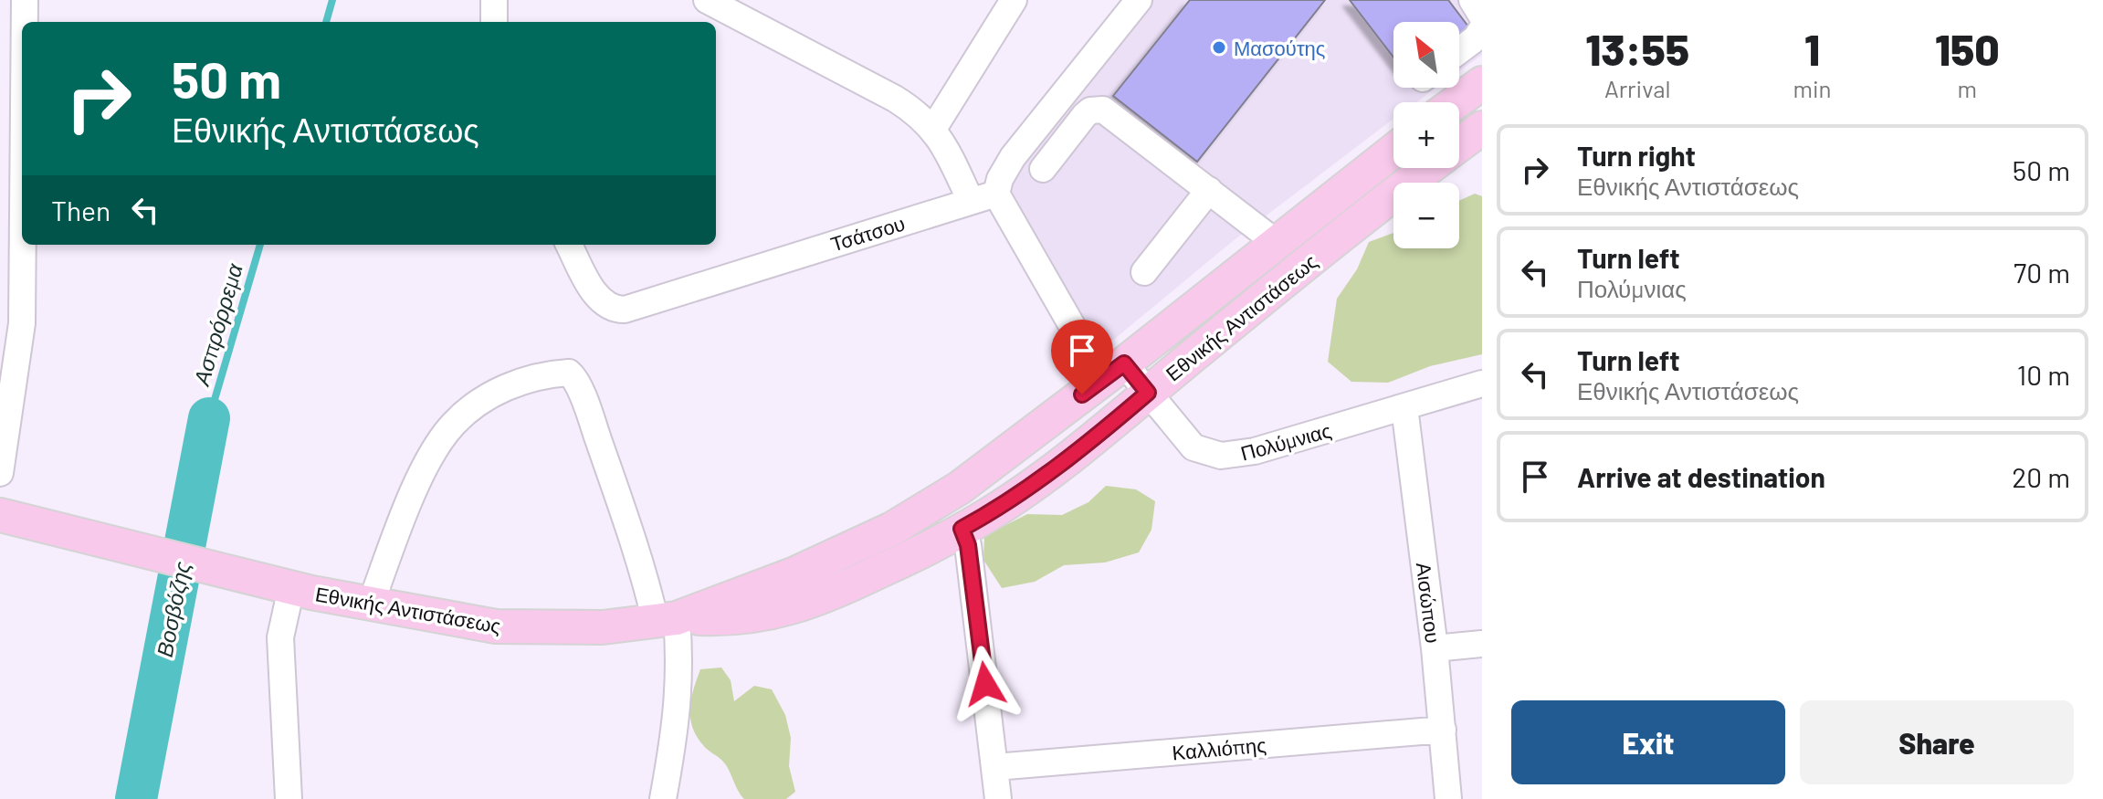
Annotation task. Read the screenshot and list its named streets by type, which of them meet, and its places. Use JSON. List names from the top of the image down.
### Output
{
  "streets": {
    "main road": ["Εθνικής Αντιστάσεως"],
    "street": [
      "Τσάτσου",
      "Πολύμνιας",
      "Αισώπου",
      "Καλλιόπης"
    ]
  },
  "crossings": [
    ["Εθνικής Αντιστάσεως", "Πολύμνιας"],
    ["Πολύμνιας", "Αισώπου"],
    ["Αισώπου", "Καλλιόπης"]
  ],
  "water": ["Ασπρόρρεμα", "Βοσβόζης"],
  "places": ["Μασούτης"],
  "north": "top left",
  "page": {
    "eta": [
      "13:55",
      "Arrival",
      "1",
      "min",
      "150",
      "m"
    ],
    "map_buttons": ["+", "−"],
    "turn": ["50 m", "Εθνικής Αντιστάσεως"],
    "list": [
      {
        "name": "Turn right",
        "note": "Εθνικής Αντιστάσεως",
        "value": "50 m"
      },
      {
        "name": "Turn left",
        "note": "Πολύμνιας",
        "value": "70 m"
      },
      {
        "name": "Turn left",
        "note": "Εθνικής Αντιστάσεως",
        "value": "10 m"
      },
      {
        "name": "Arrive at destination",
        "value": "20 m"
      }
    ],
    "then": "Then",
    "buttons": ["Exit", "Share"]
  }
}
